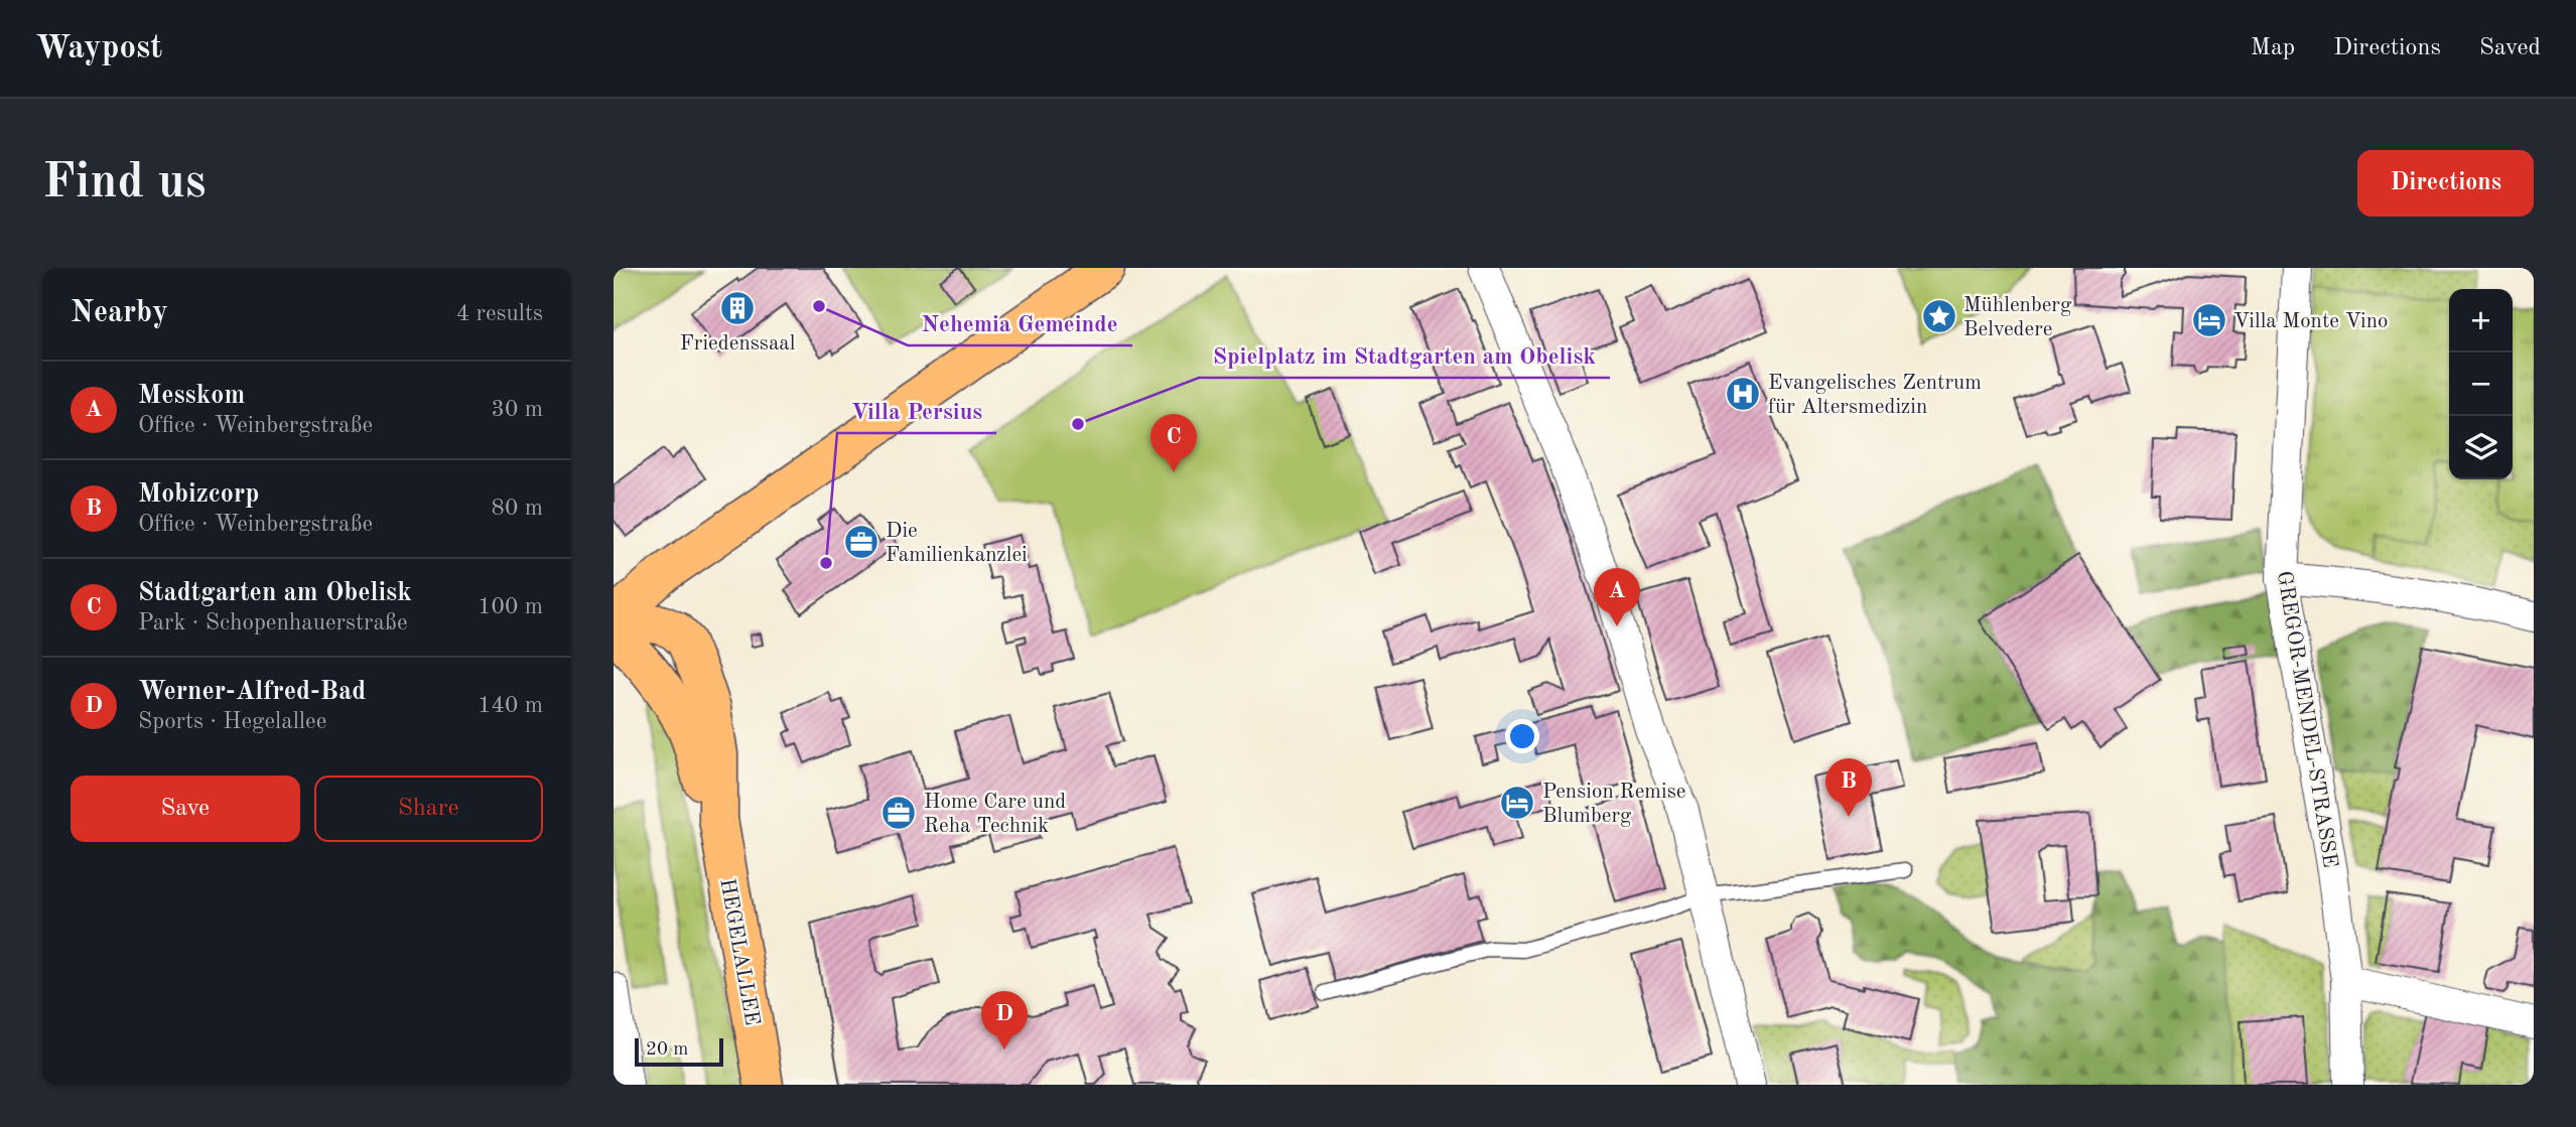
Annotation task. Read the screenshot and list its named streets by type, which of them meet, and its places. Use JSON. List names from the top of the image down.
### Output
{
  "streets": {
    "main road": ["HEGELALLEE"],
    "street": ["GREGOR-MENDEL-STRASSE"]
  },
  "places": {
    "other": ["Nehemia Gemeinde", "Spielplatz im Stadtgarten am Obelisk", "Villa Persius"],
    "building": ["Friedenssaal"],
    "place": ["Mühlenberg Belvedere"],
    "hotel": ["Villa Monte Vino", "Pension Remise Blumberg"],
    "hospital": ["Evangelisches Zentrum für Altersmedizin"],
    "office": ["Die Familienkanzlei", "Home Care und Reha Technik"]
  },
  "scale_bar": "20 m",
  "page": {
    "header": "Waypost",
    "nav": ["Map", "Directions", "Saved"],
    "buttons": [
      "Directions",
      ["Save", "Share"]
    ],
    "title": "Find us",
    "heading": ["Nearby", "4 results"],
    "map_buttons": ["+", "−"],
    "list": [
      {
        "mark": "A",
        "name": "Messkom",
        "note": "Office · Weinbergstraße",
        "value": "30 m"
      },
      {
        "mark": "B",
        "name": "Mobizcorp",
        "note": "Office · Weinbergstraße",
        "value": "80 m"
      },
      {
        "mark": "C",
        "name": "Stadtgarten am Obelisk",
        "note": "Park · Schopenhauerstraße",
        "value": "100 m"
      },
      {
        "mark": "D",
        "name": "Werner-Alfred-Bad",
        "note": "Sports · Hegelallee",
        "value": "140 m"
      }
    ],
    "pins": [
      "C",
      "A",
      "B",
      "D"
    ],
    "scale": "20 m"
  }
}
